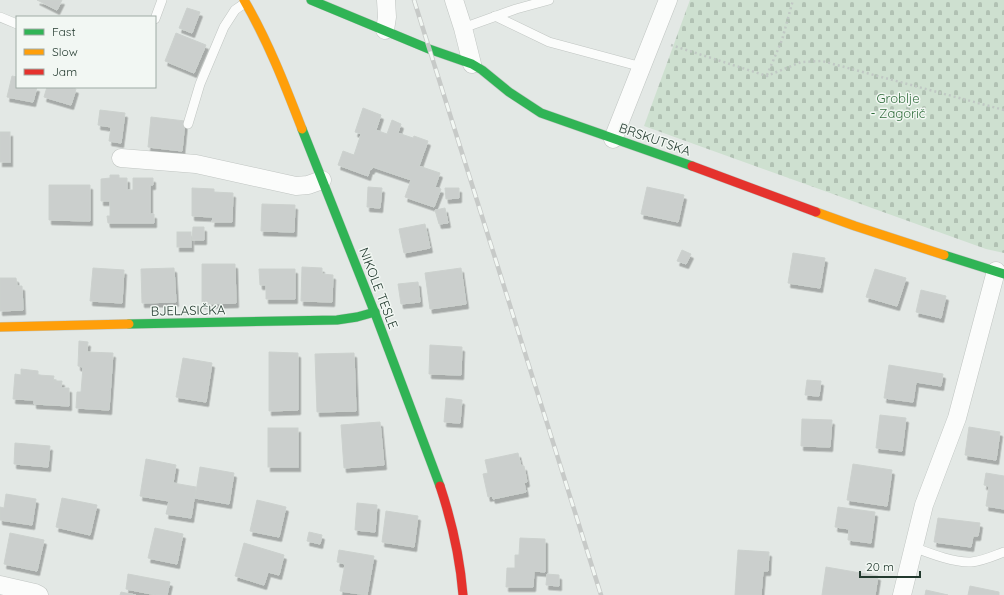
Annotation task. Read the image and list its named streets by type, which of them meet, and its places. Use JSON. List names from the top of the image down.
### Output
{
  "streets": {
    "street": ["BRSKUTSKA", "NIKOLE TESLE", "BJELASIČKA"]
  },
  "crossings": [
    ["NIKOLE TESLE", "BJELASIČKA"]
  ],
  "parks": ["Groblje - Zagorič"],
  "legend": ["Fast", "Slow", "Jam"],
  "scale_bar": "20 m"
}
